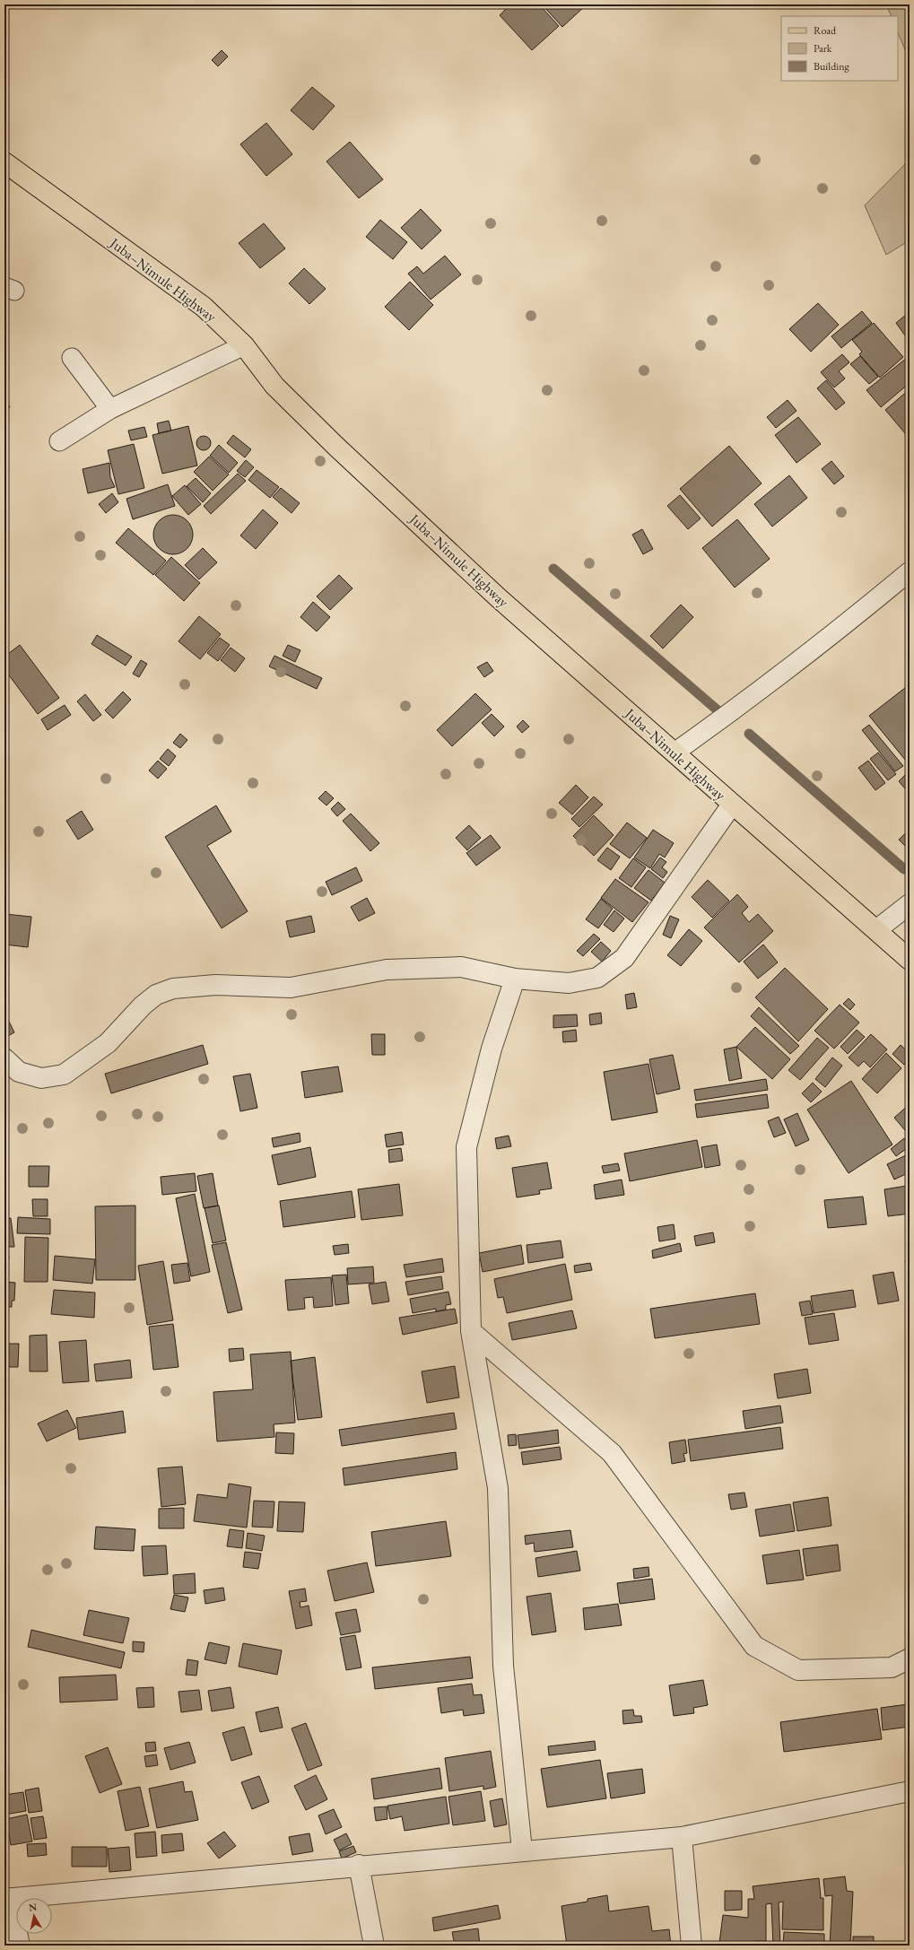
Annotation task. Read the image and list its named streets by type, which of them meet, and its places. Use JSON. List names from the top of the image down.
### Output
{
  "streets": {
    "main road": ["Juba–Nimule Highway"]
  },
  "legend": ["Road", "Park", "Building"],
  "north": "top"
}
